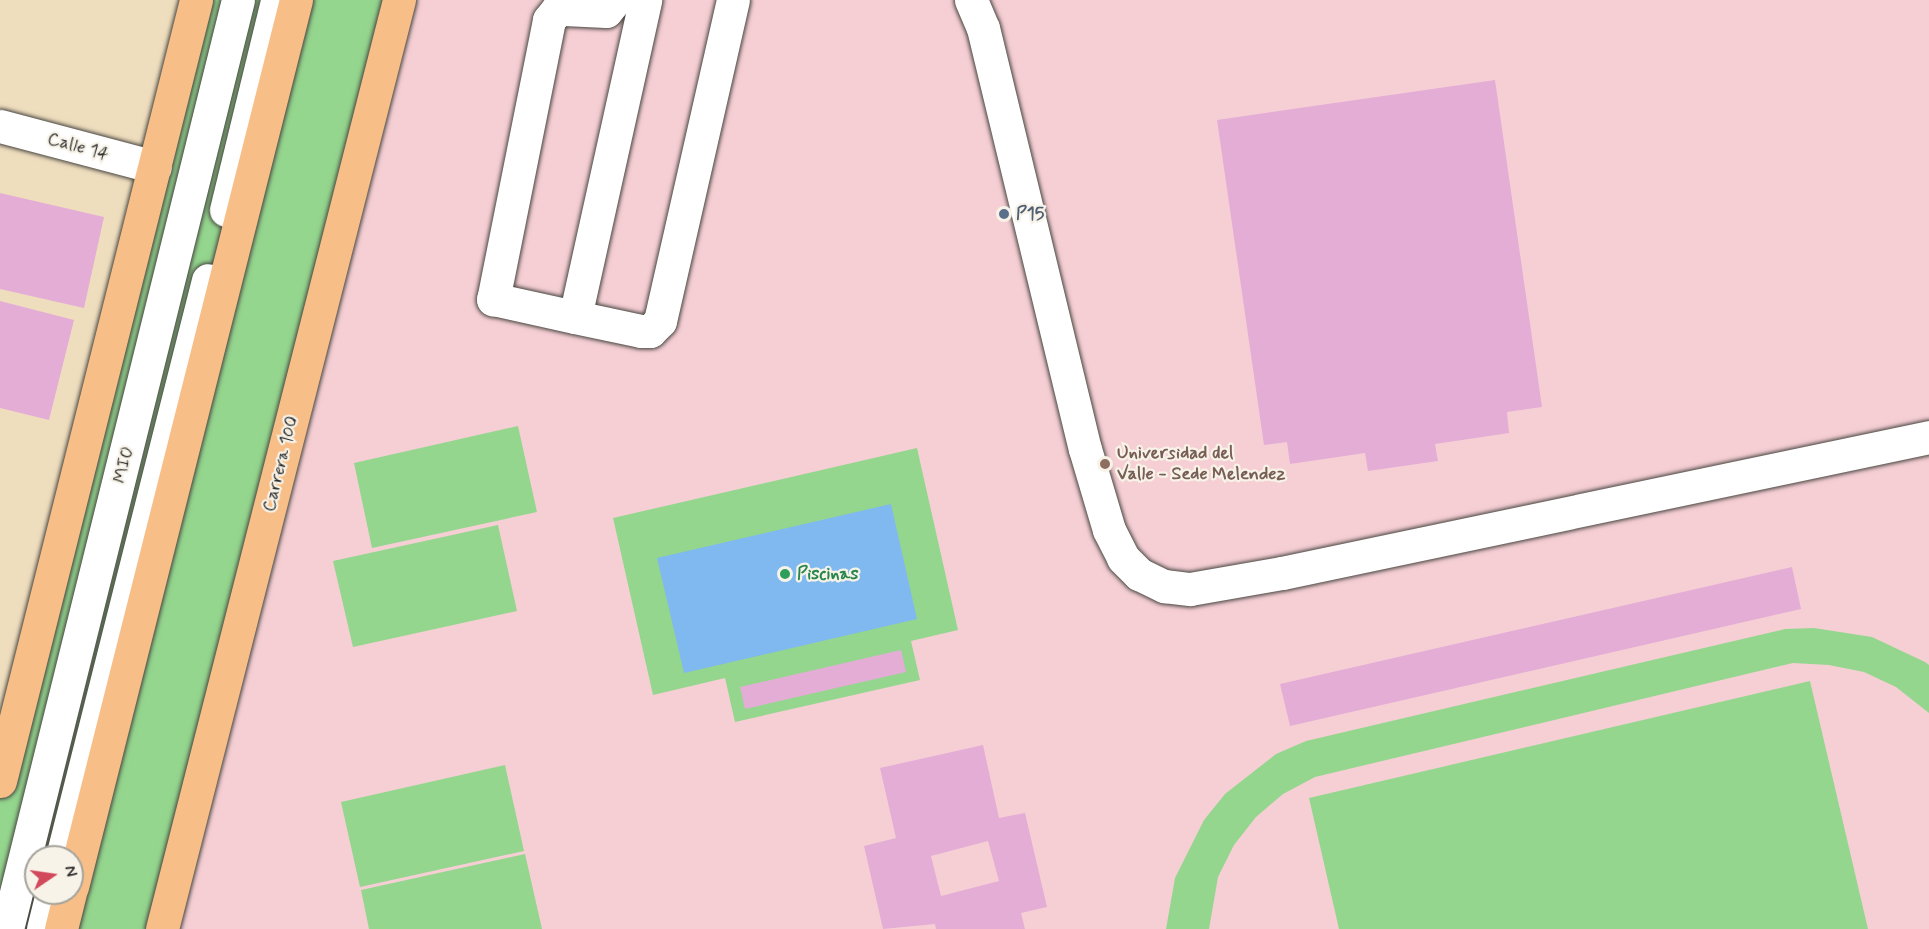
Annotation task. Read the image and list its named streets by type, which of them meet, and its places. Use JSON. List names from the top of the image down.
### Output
{
  "streets": {
    "main road": ["Carrera 100"],
    "street": ["Calle 14", "MIO"]
  },
  "places": ["P15", "Universidad del Valle - Sede Melendez", "Piscinas"],
  "north": "right"
}
